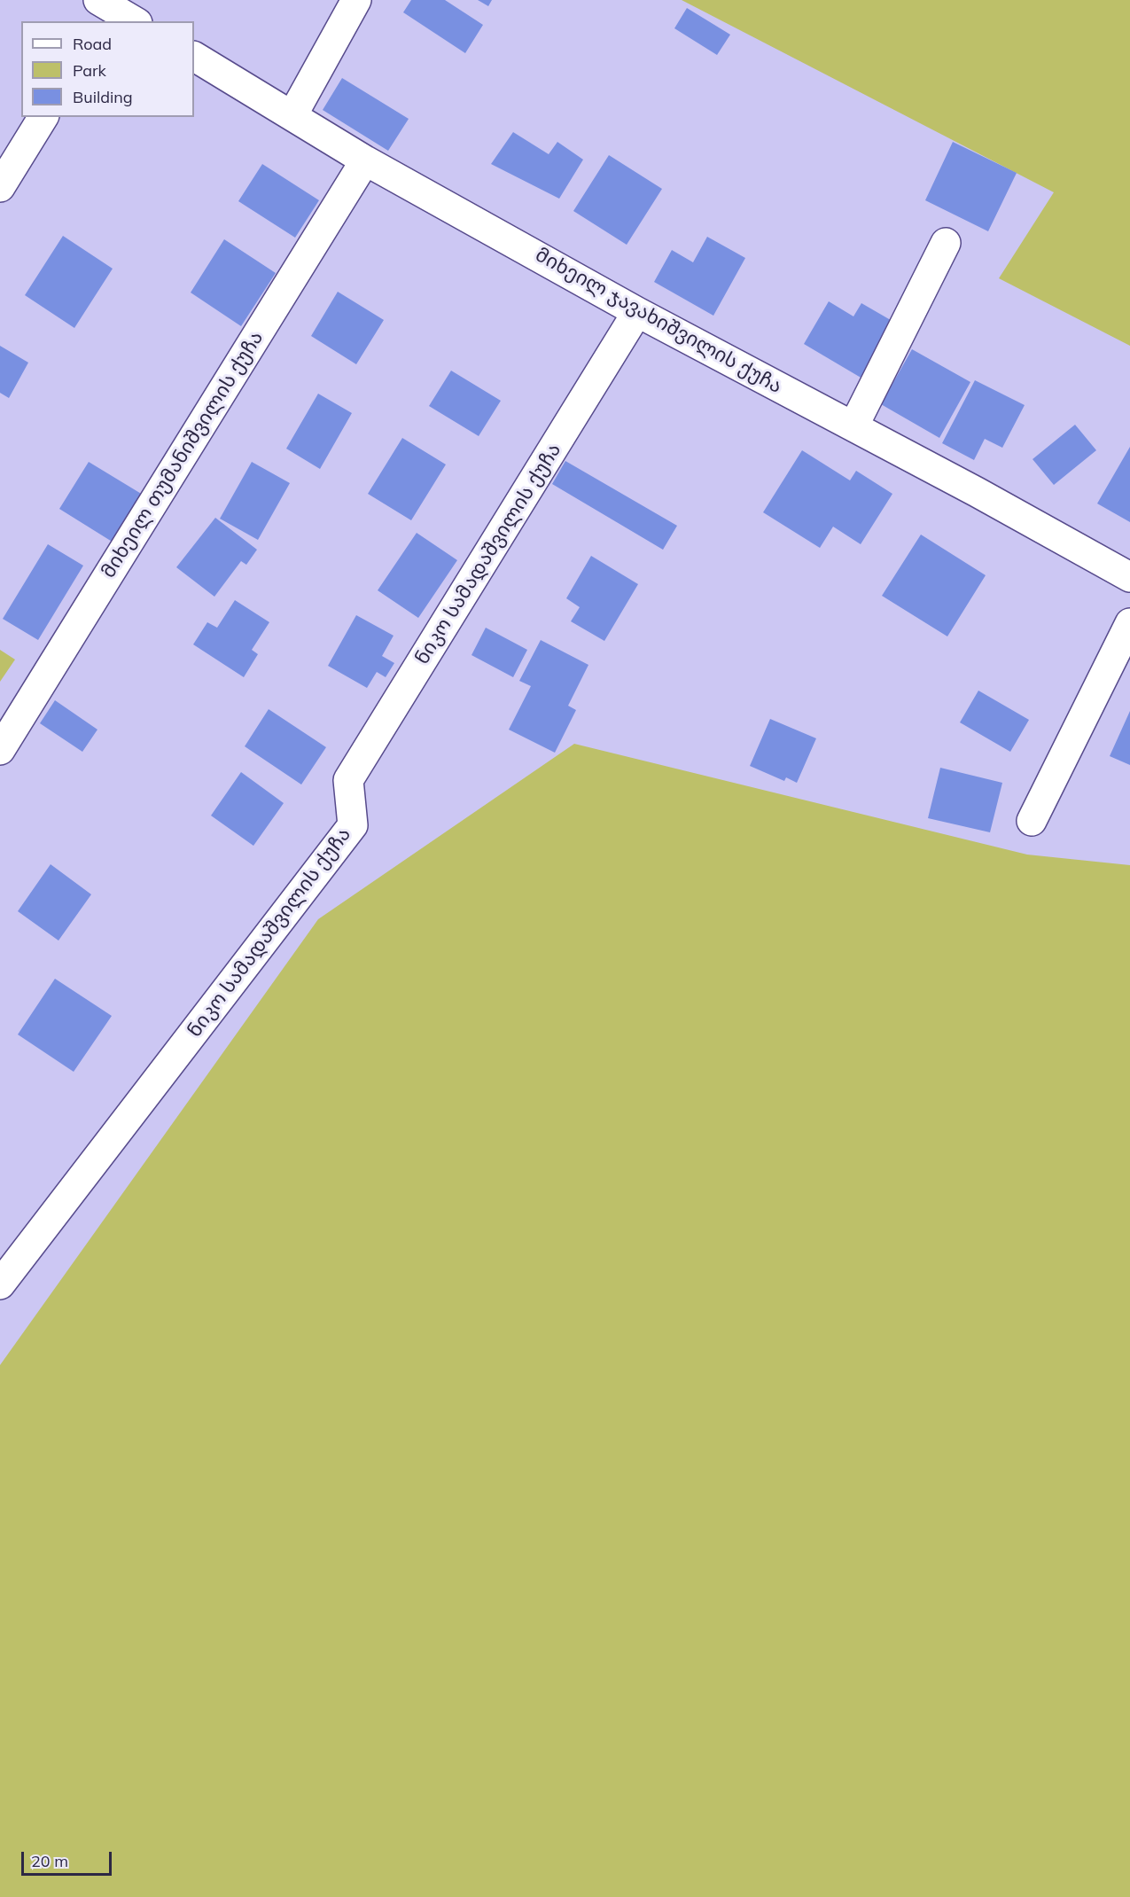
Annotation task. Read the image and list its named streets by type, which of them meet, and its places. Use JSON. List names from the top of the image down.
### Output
{
  "streets": {
    "street": ["მიხეილ ჯავახიშვილის ქუჩა", "მიხეილ თუმანიშვილის ქუჩა", "ნიკო სამადაშვილის ქუჩა"]
  },
  "crossings": [
    ["მიხეილ ჯავახიშვილის ქუჩა", "მიხეილ თუმანიშვილის ქუჩა"],
    ["მიხეილ ჯავახიშვილის ქუჩა", "ნიკო სამადაშვილის ქუჩა"]
  ],
  "legend": ["Road", "Park", "Building"],
  "scale_bar": "20 m"
}
